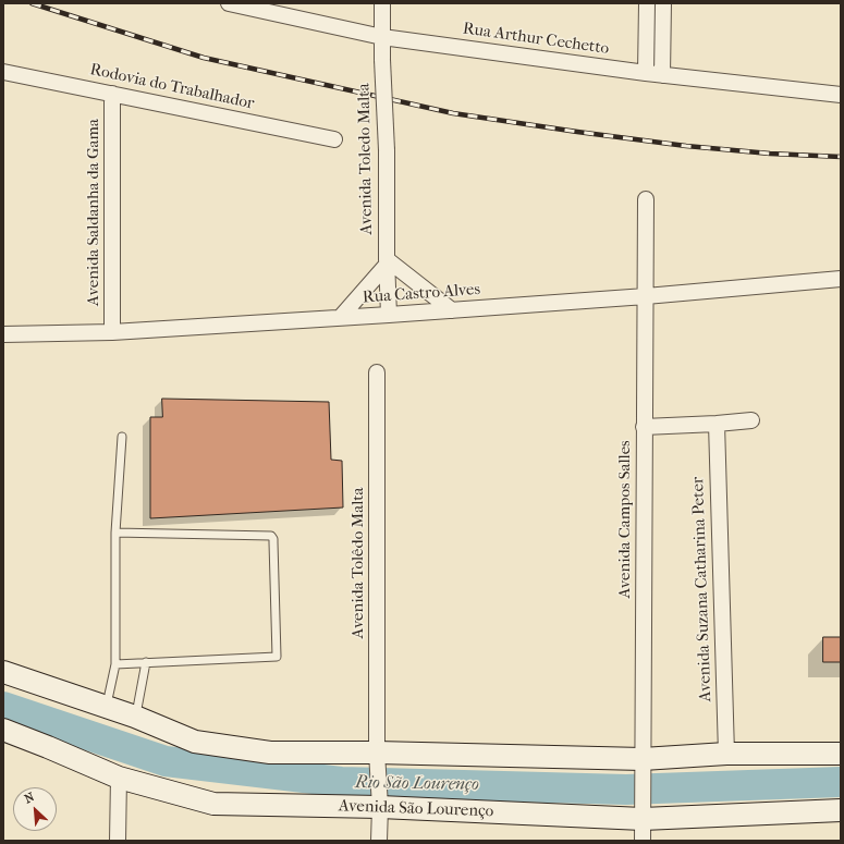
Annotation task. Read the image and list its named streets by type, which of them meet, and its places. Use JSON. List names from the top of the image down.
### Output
{
  "streets": {
    "main road": ["Avenida São Lourenço"],
    "street": [
      "Rua Arthur Cechetto",
      "Rodovia do Trabalhador",
      "Avenida Toledo Malta",
      "Avenida Saldanha da Gama",
      "Rua Castro Alves",
      "Avenida Campos Salles",
      "Avenida Tolêdo Malta",
      "Avenida Suzana Catharina Peter"
    ]
  },
  "crossings": [
    ["Rua Arthur Cechetto", "Avenida Toledo Malta"],
    ["Rodovia do Trabalhador", "Avenida Saldanha da Gama"],
    ["Avenida Toledo Malta", "Rua Castro Alves"],
    ["Avenida Saldanha da Gama", "Rua Castro Alves"],
    ["Rua Castro Alves", "Avenida Campos Salles"],
    ["Avenida Campos Salles", "Avenida São Lourenço"]
  ],
  "water": ["Rio São Lourenço"],
  "north": "top left"
}
